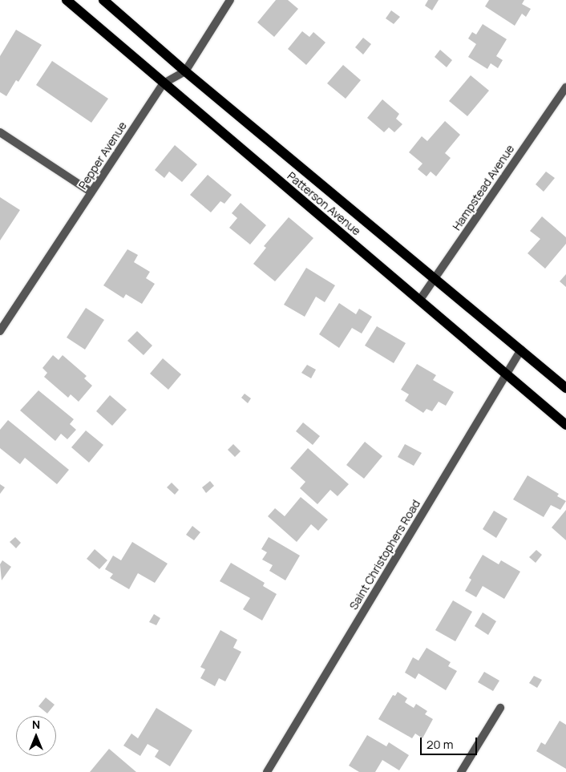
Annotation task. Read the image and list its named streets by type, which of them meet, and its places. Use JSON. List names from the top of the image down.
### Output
{
  "streets": {
    "main road": ["Patterson Avenue"],
    "street": ["Pepper Avenue", "Hampstead Avenue", "Saint Christophers Road"]
  },
  "crossings": [
    ["Pepper Avenue", "Patterson Avenue"],
    ["Hampstead Avenue", "Patterson Avenue"],
    ["Patterson Avenue", "Saint Christophers Road"]
  ],
  "scale_bar": "20 m",
  "north": "top"
}
